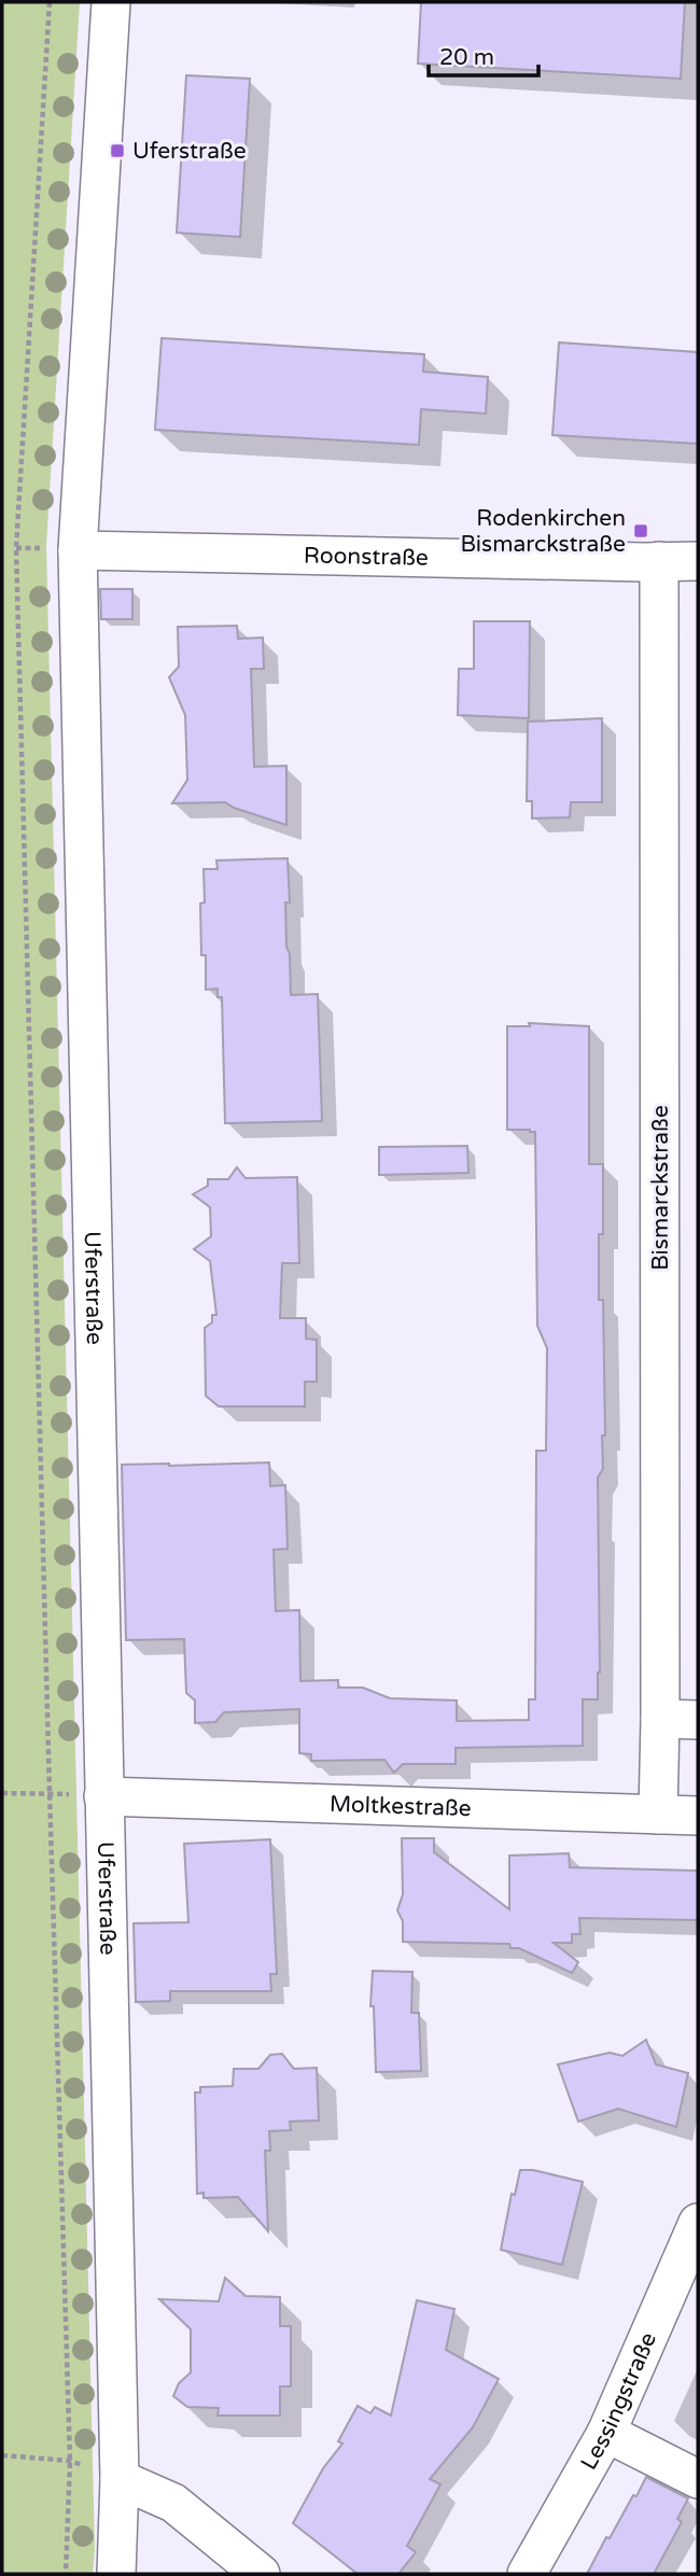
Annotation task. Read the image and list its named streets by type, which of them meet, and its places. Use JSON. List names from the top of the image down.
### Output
{
  "streets": {
    "street": [
      "Roonstraße",
      "Bismarckstraße",
      "Uferstraße",
      "Moltkestraße",
      "Lessingstraße"
    ]
  },
  "crossings": [
    ["Roonstraße", "Bismarckstraße"],
    ["Roonstraße", "Uferstraße"],
    ["Bismarckstraße", "Moltkestraße"],
    ["Uferstraße", "Moltkestraße"]
  ],
  "places": {
    "transit": ["Uferstraße", "Rodenkirchen Bismarckstraße"]
  },
  "scale_bar": "20 m"
}
